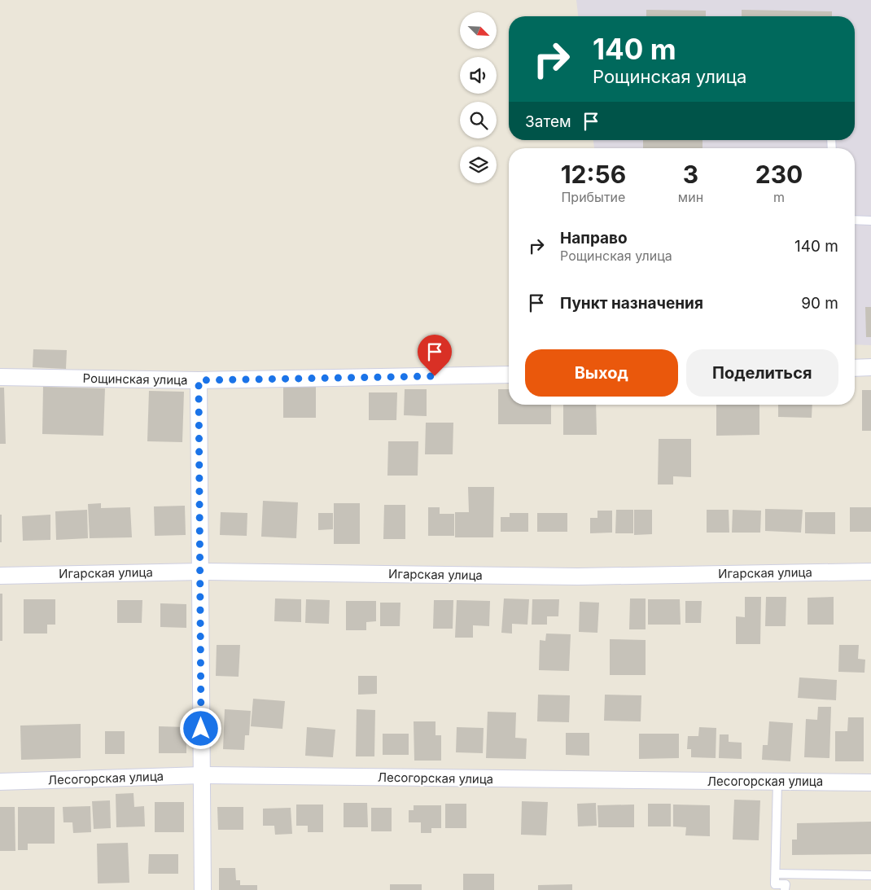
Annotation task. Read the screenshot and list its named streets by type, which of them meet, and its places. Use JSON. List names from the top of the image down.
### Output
{
  "streets": {
    "street": ["Рощинская улица", "Игарская улица", "Лесогорская улица"]
  },
  "north": "bottom right",
  "page": {
    "turn": ["140 m", "Рощинская улица"],
    "then": "Затем",
    "eta": [
      "12:56",
      "Прибытие",
      "3",
      "мин",
      "230",
      "m"
    ],
    "list": [
      {
        "name": "Направо",
        "note": "Рощинская улица",
        "value": "140 m"
      },
      {
        "name": "Пункт назначения",
        "value": "90 m"
      }
    ],
    "buttons": ["Выход", "Поделиться"]
  }
}
